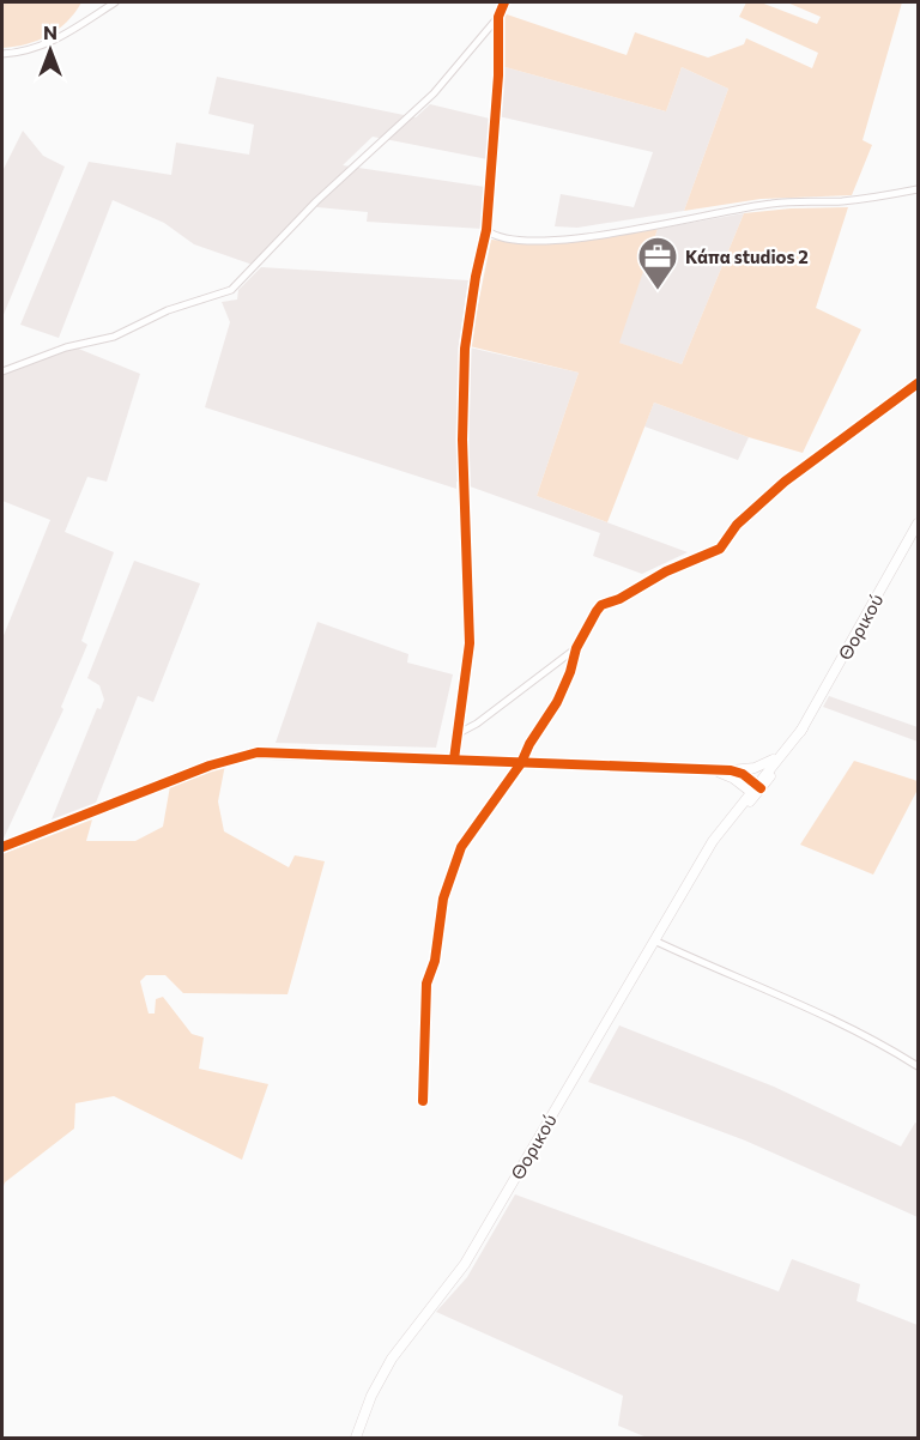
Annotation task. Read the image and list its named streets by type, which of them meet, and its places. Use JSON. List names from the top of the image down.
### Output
{
  "streets": {
    "main road": ["Θορικού"]
  },
  "places": {
    "office": ["Κάπα studios 2"]
  },
  "north": "top"
}
